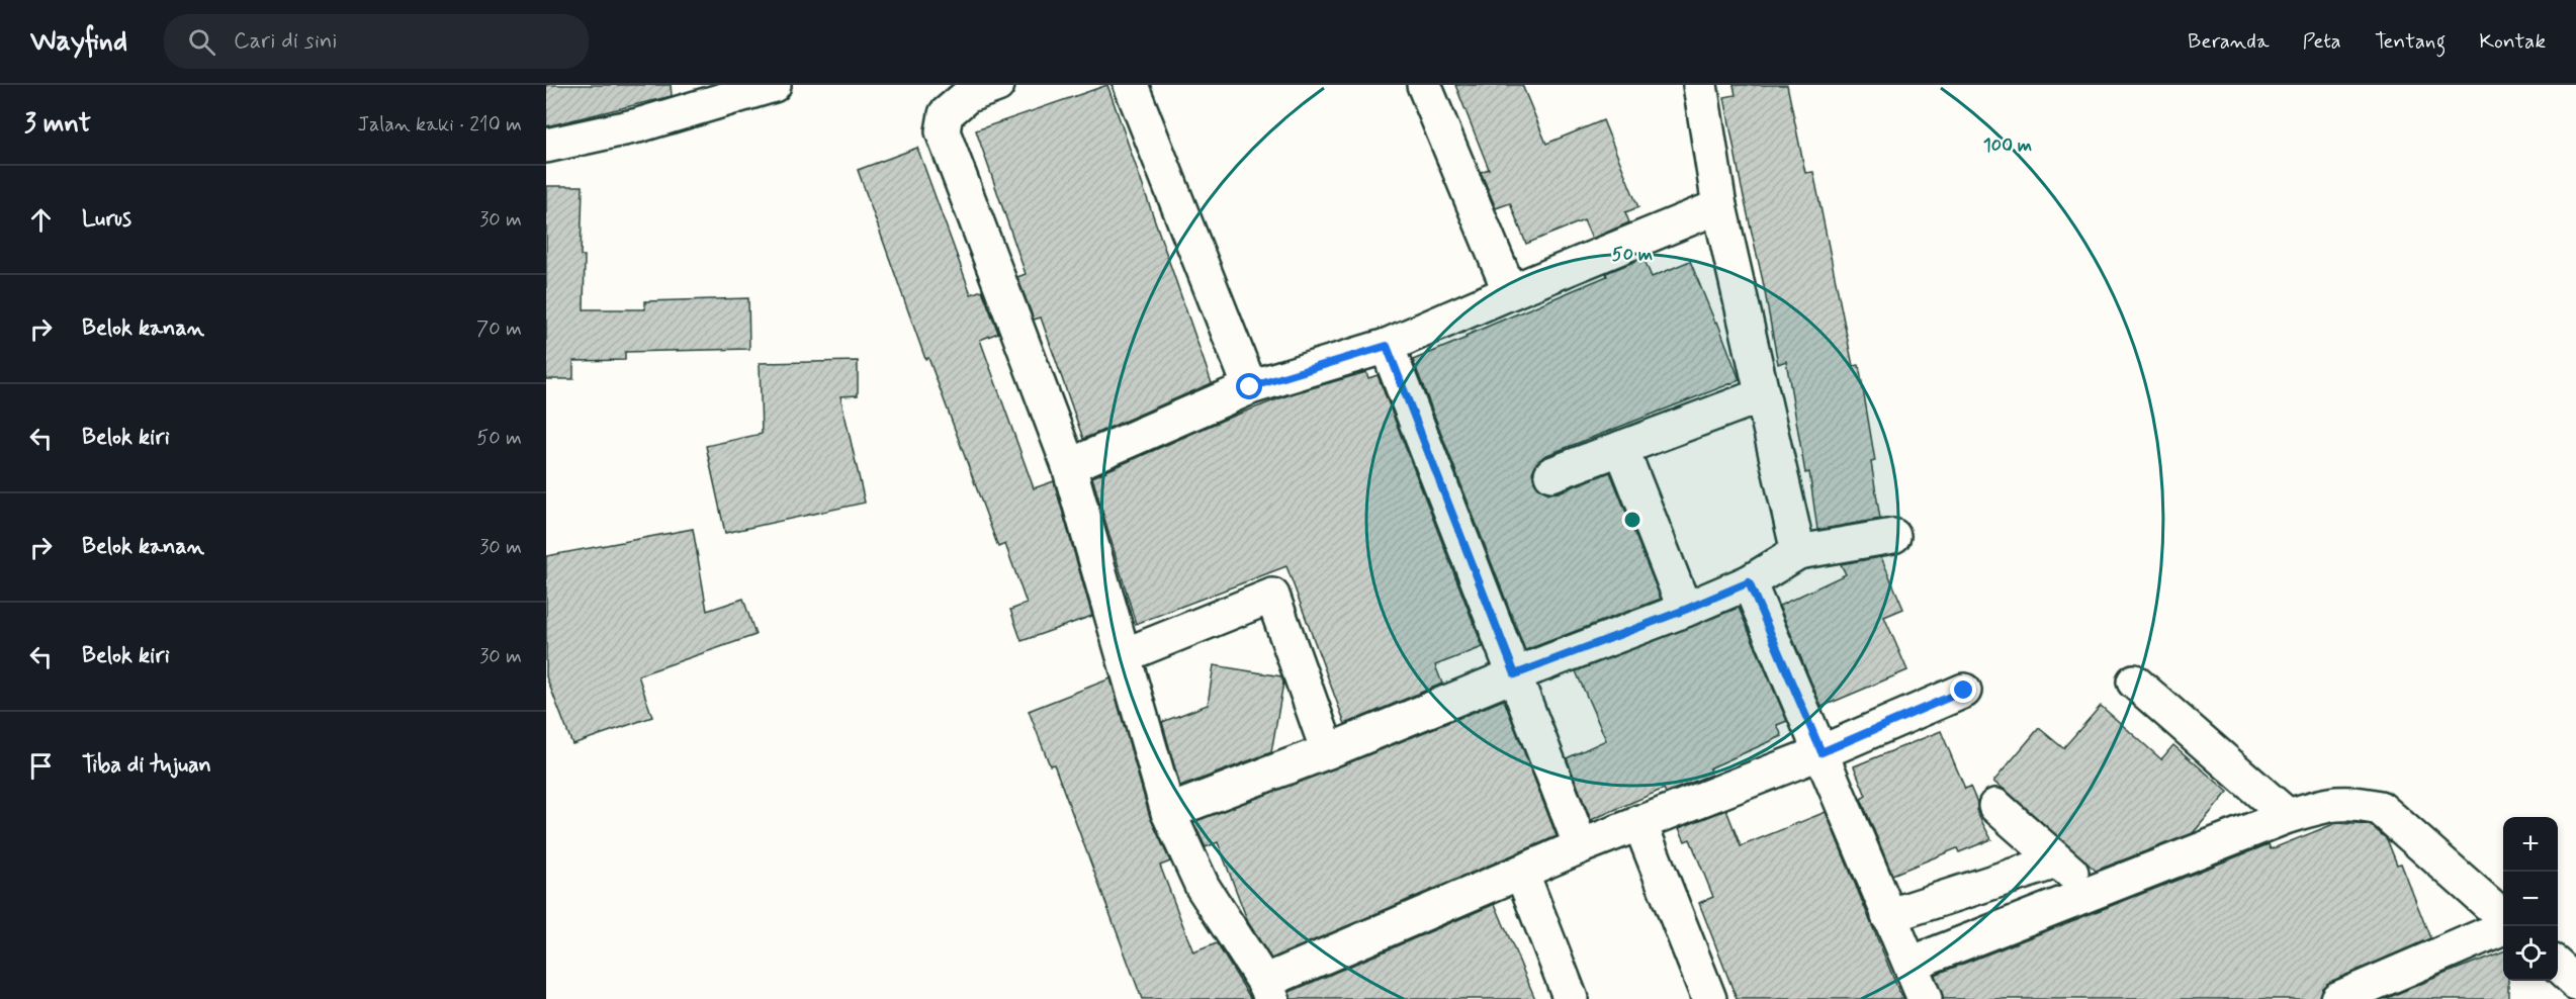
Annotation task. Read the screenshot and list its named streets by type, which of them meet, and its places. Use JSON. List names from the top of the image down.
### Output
{
  "page": {
    "header": "Wayfind",
    "search": "Cari di sini",
    "nav": [
      "Beranda",
      "Peta",
      "Tentang",
      "Kontak"
    ],
    "heading": ["3 mnt", "Jalan kaki · 210 m"],
    "list": [
      ["Lurus", "30 m"],
      ["Belok kanan", "70 m"],
      ["Belok kiri", "50 m"],
      ["Belok kanan", "30 m"],
      ["Belok kiri", "30 m"],
      "Tiba di tujuan"
    ],
    "map_buttons": ["+", "−"]
  },
  "rings": ["100 m", "50 m"]
}
